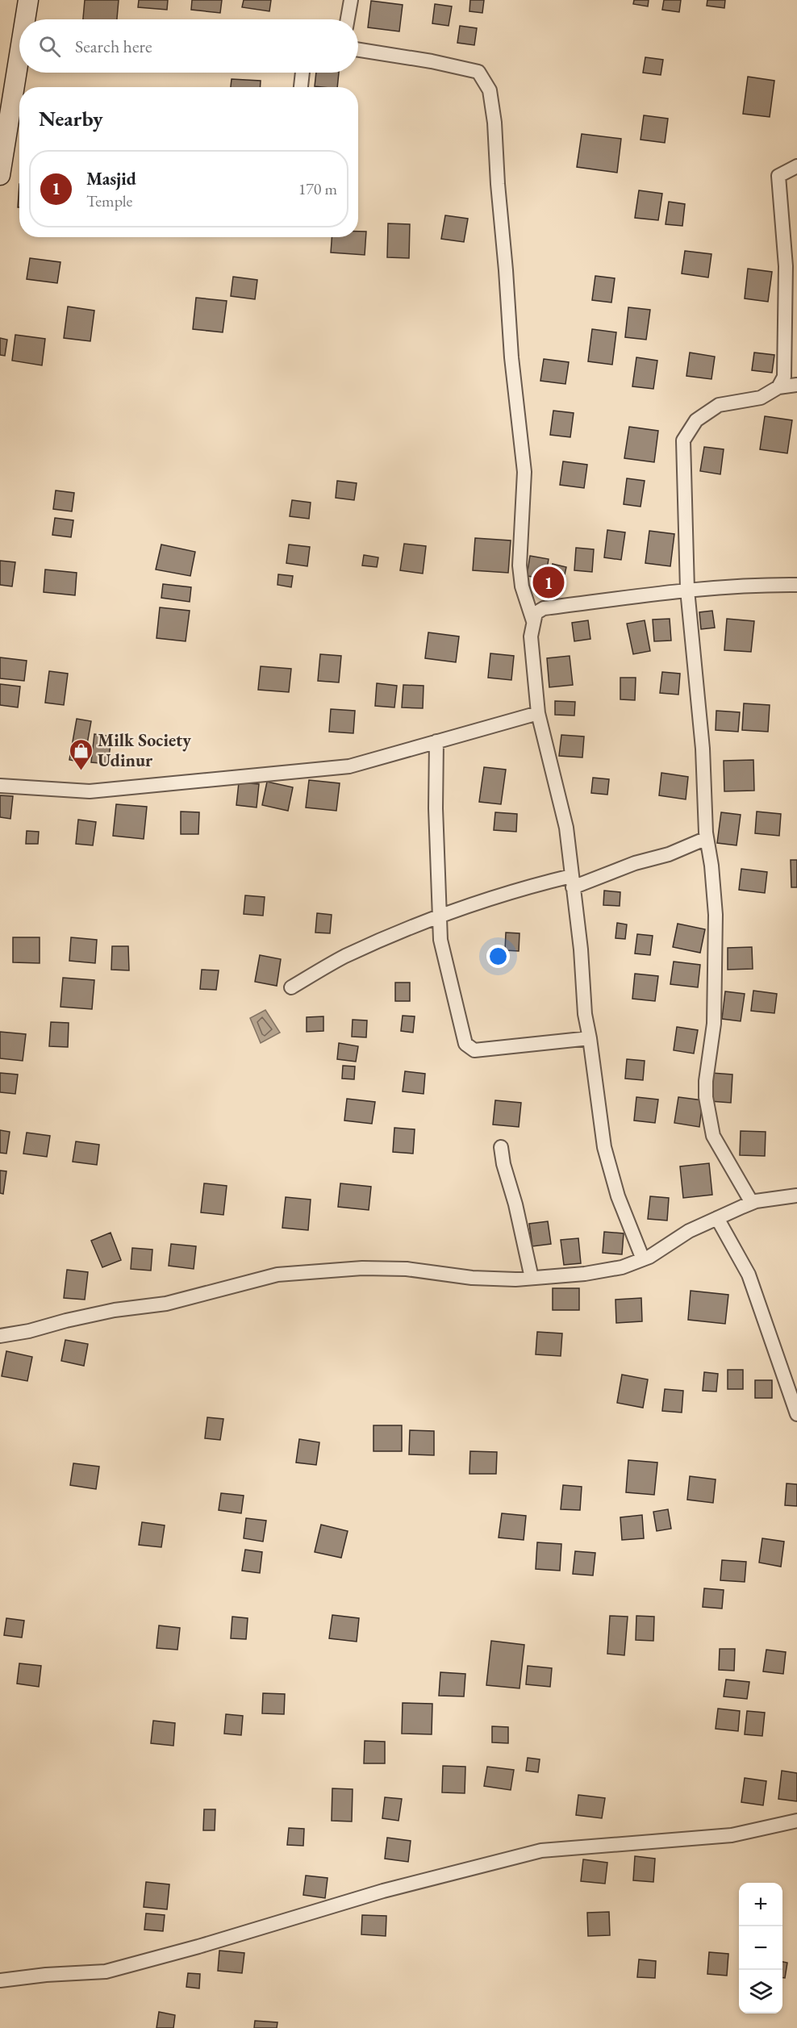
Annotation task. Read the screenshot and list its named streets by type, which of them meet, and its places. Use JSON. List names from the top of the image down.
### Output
{
  "places": {
    "shop": ["Milk Society Udinur"]
  },
  "page": {
    "search": "Search here",
    "heading": "Nearby",
    "list": [
      {
        "mark": "1",
        "name": "Masjid",
        "note": "Temple",
        "value": "170 m"
      }
    ],
    "pins": "1",
    "map_buttons": ["+", "−"]
  }
}
